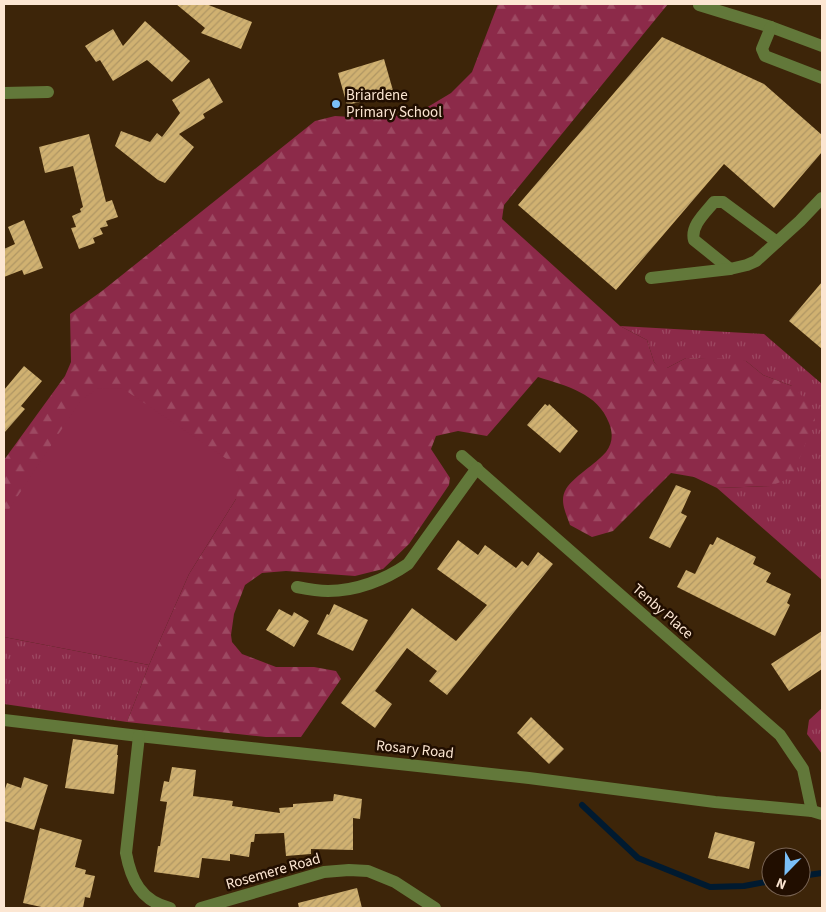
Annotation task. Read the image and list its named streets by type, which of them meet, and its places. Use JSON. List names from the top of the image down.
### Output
{
  "streets": {
    "street": ["Tenby Place", "Rosary Road", "Rosemere Road"]
  },
  "crossings": [
    ["Tenby Place", "Rosary Road"]
  ],
  "places": ["Briardene Primary School"],
  "north": "bottom left"
}
